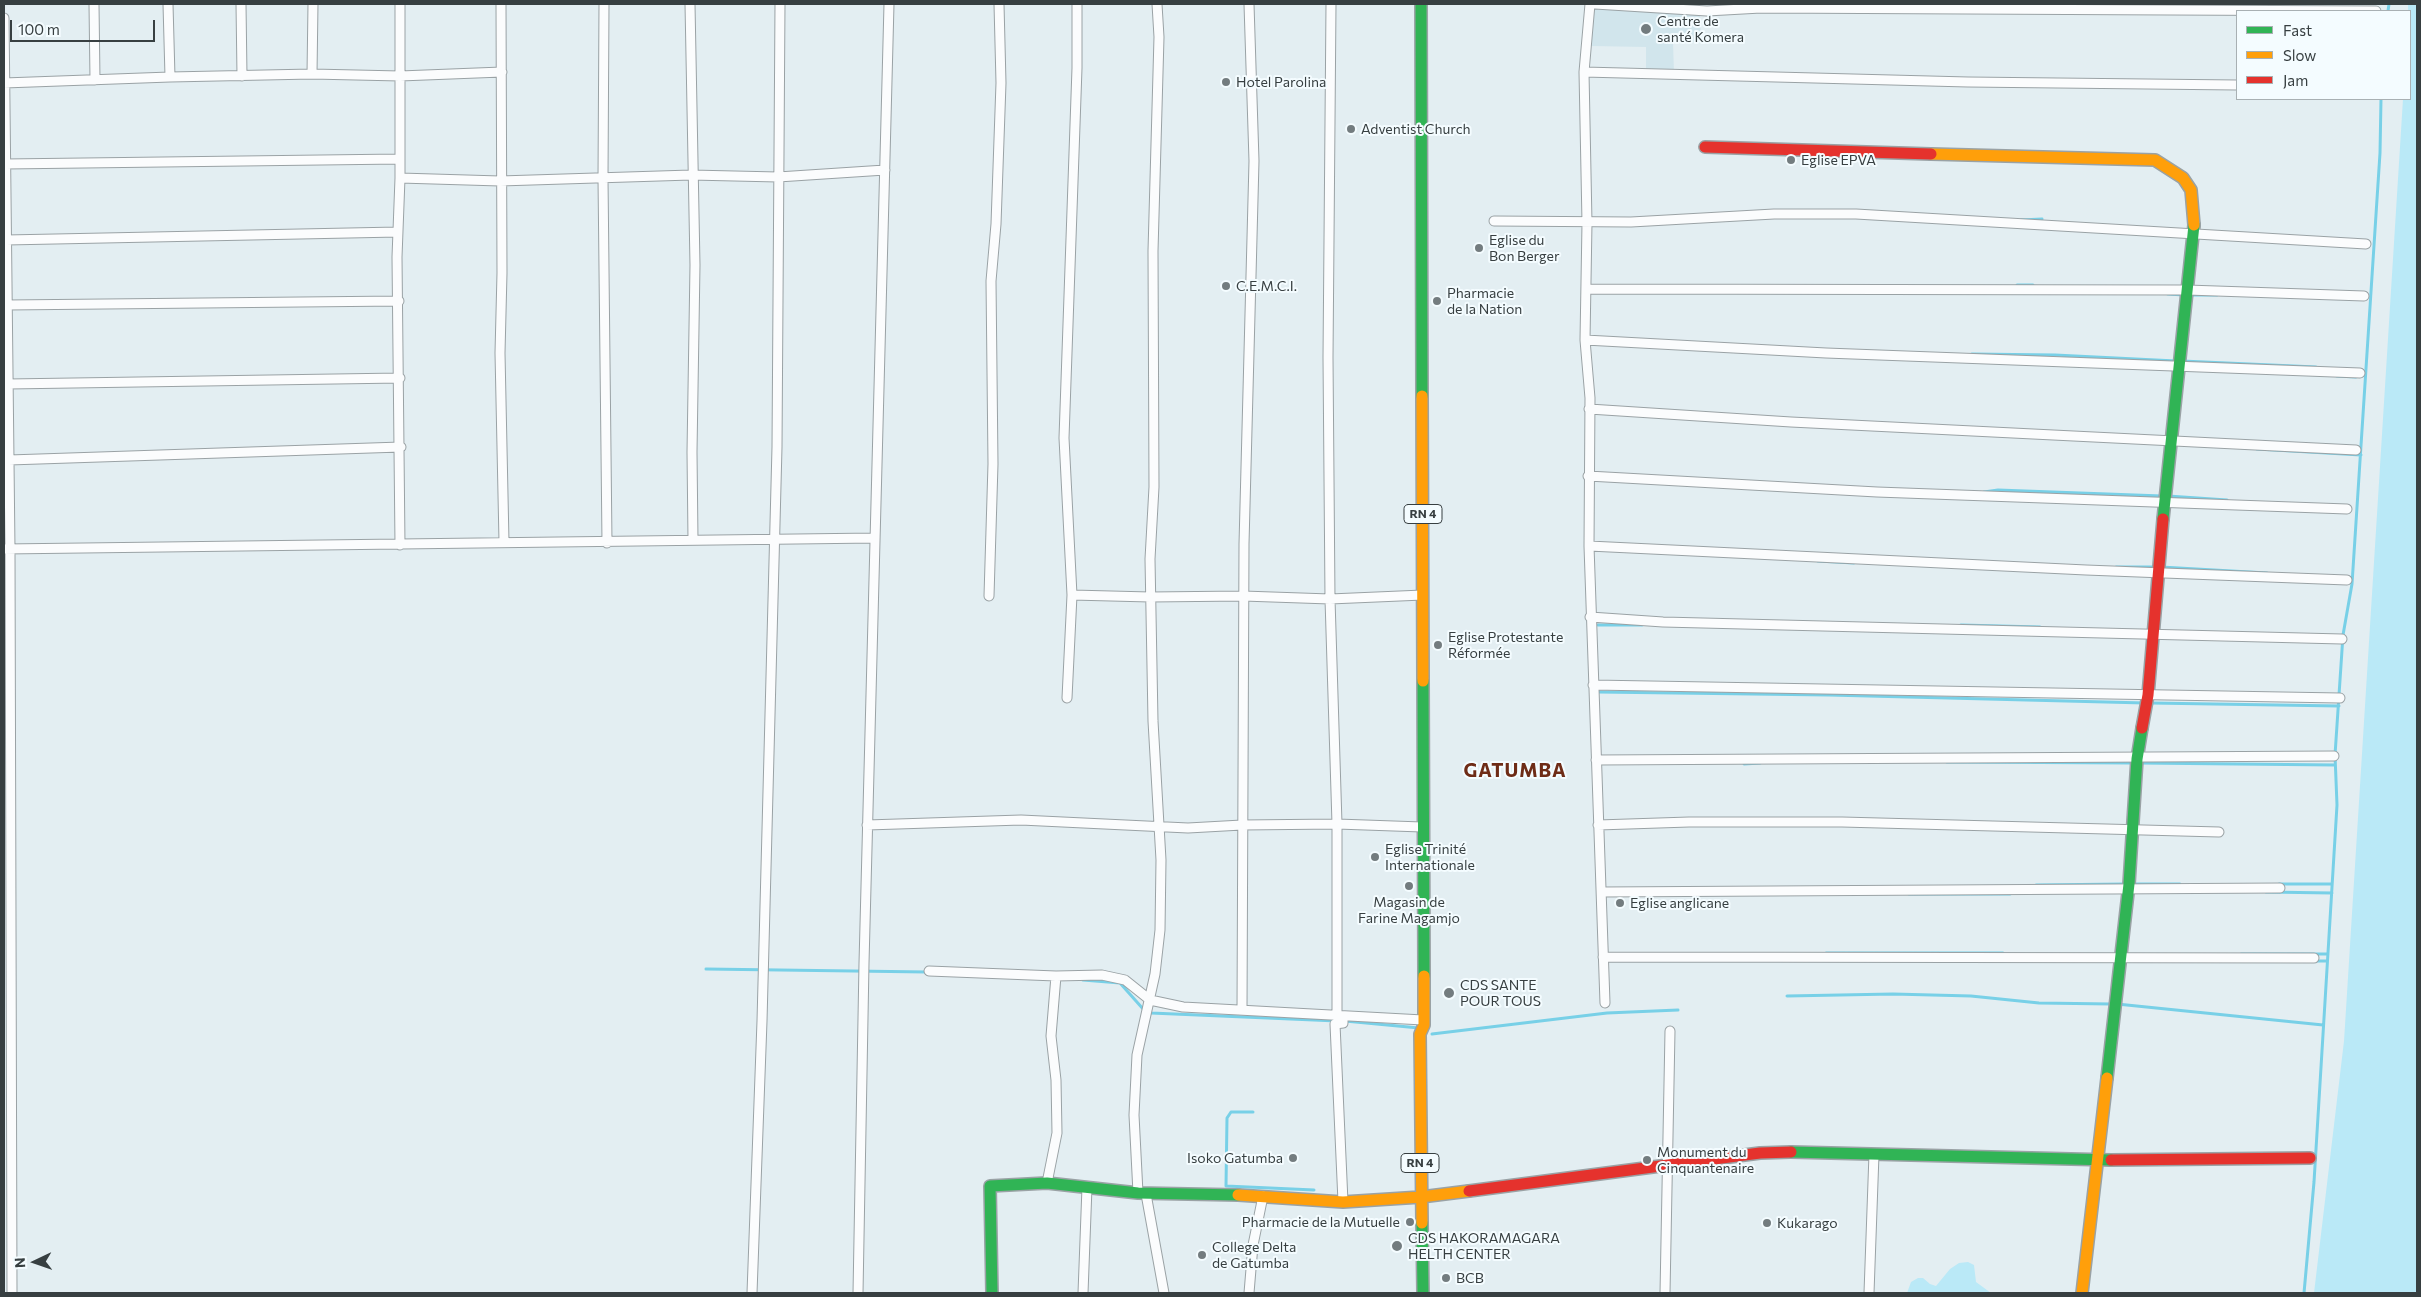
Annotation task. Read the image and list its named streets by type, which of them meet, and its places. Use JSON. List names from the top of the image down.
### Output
{
  "streets": {
    "street": ["RN 4"]
  },
  "districts": ["GATUMBA"],
  "places": [
    "Centre de santé Komera",
    "Hotel Parolina",
    "Adventist Church",
    "Eglise EPVA",
    "Eglise du Bon Berger",
    "C.E.M.C.I.",
    "Pharmacie de la Nation",
    "Eglise Protestante Réformée",
    "Eglise Trinité Internationale",
    "Magasin de Farine Magamjo",
    "Eglise anglicane",
    "CDS SANTE POUR TOUS",
    "Isoko Gatumba",
    "Monument du Cinquantenaire",
    "Pharmacie de la Mutuelle",
    "Kukarago",
    "CDS HAKORAMAGARA HELTH CENTER",
    "College Delta de Gatumba",
    "BCB"
  ],
  "legend": ["Fast", "Slow", "Jam"],
  "scale_bar": "100 m",
  "north": "left"
}
